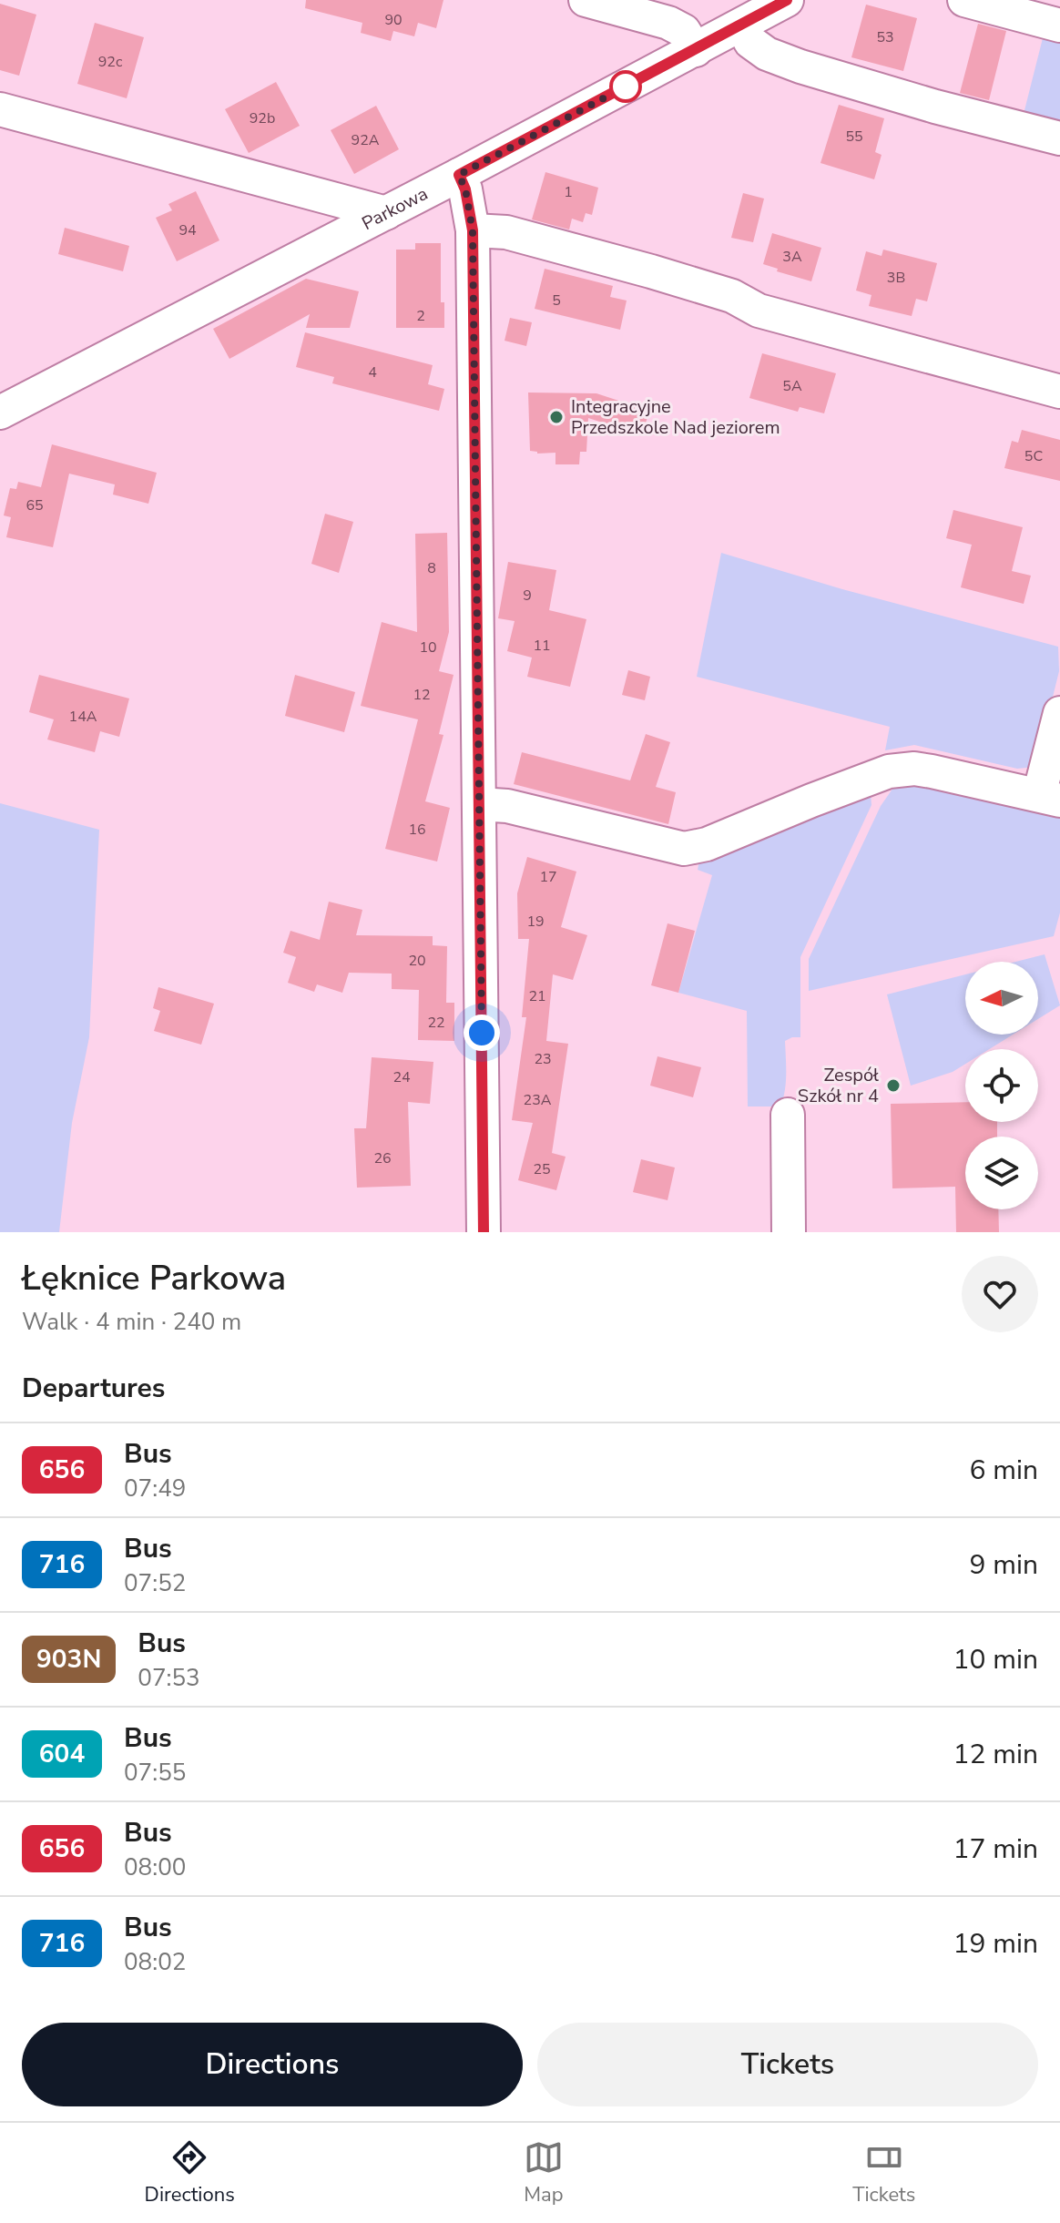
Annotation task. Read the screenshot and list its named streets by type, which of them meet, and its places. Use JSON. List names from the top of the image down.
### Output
{
  "streets": {
    "street": ["Parkowa"]
  },
  "places": ["Integracyjne Przedszkole Nad jeziorem", "Zespół Szkół nr 4"],
  "lines": ["bus line 656"],
  "house_numbers": [
    "90",
    "53",
    "92c",
    "92b",
    "55",
    "92A",
    "1",
    "94",
    "3A",
    "3B",
    "5",
    "2",
    "4",
    "5A",
    "5C",
    "65",
    "8",
    "9",
    "11",
    "10",
    "12",
    "14A",
    "16",
    "17",
    "19",
    "20",
    "21",
    "22",
    "23",
    "24",
    "23A",
    "26",
    "25"
  ],
  "north": "left",
  "page": {
    "heading": [
      ["Łęknice Parkowa", "Walk · 4 min · 240 m"],
      "Departures"
    ],
    "list": [
      {
        "mark": "656",
        "name": "Bus",
        "note": "07:49",
        "value": "6 min"
      },
      {
        "mark": "716",
        "name": "Bus",
        "note": "07:52",
        "value": "9 min"
      },
      {
        "mark": "903N",
        "name": "Bus",
        "note": "07:53",
        "value": "10 min"
      },
      {
        "mark": "604",
        "name": "Bus",
        "note": "07:55",
        "value": "12 min"
      },
      {
        "mark": "656",
        "name": "Bus",
        "note": "08:00",
        "value": "17 min"
      },
      {
        "mark": "716",
        "name": "Bus",
        "note": "08:02",
        "value": "19 min"
      }
    ],
    "buttons": ["Directions", "Tickets"],
    "tabs": ["Directions", "Map", "Tickets"]
  }
}
